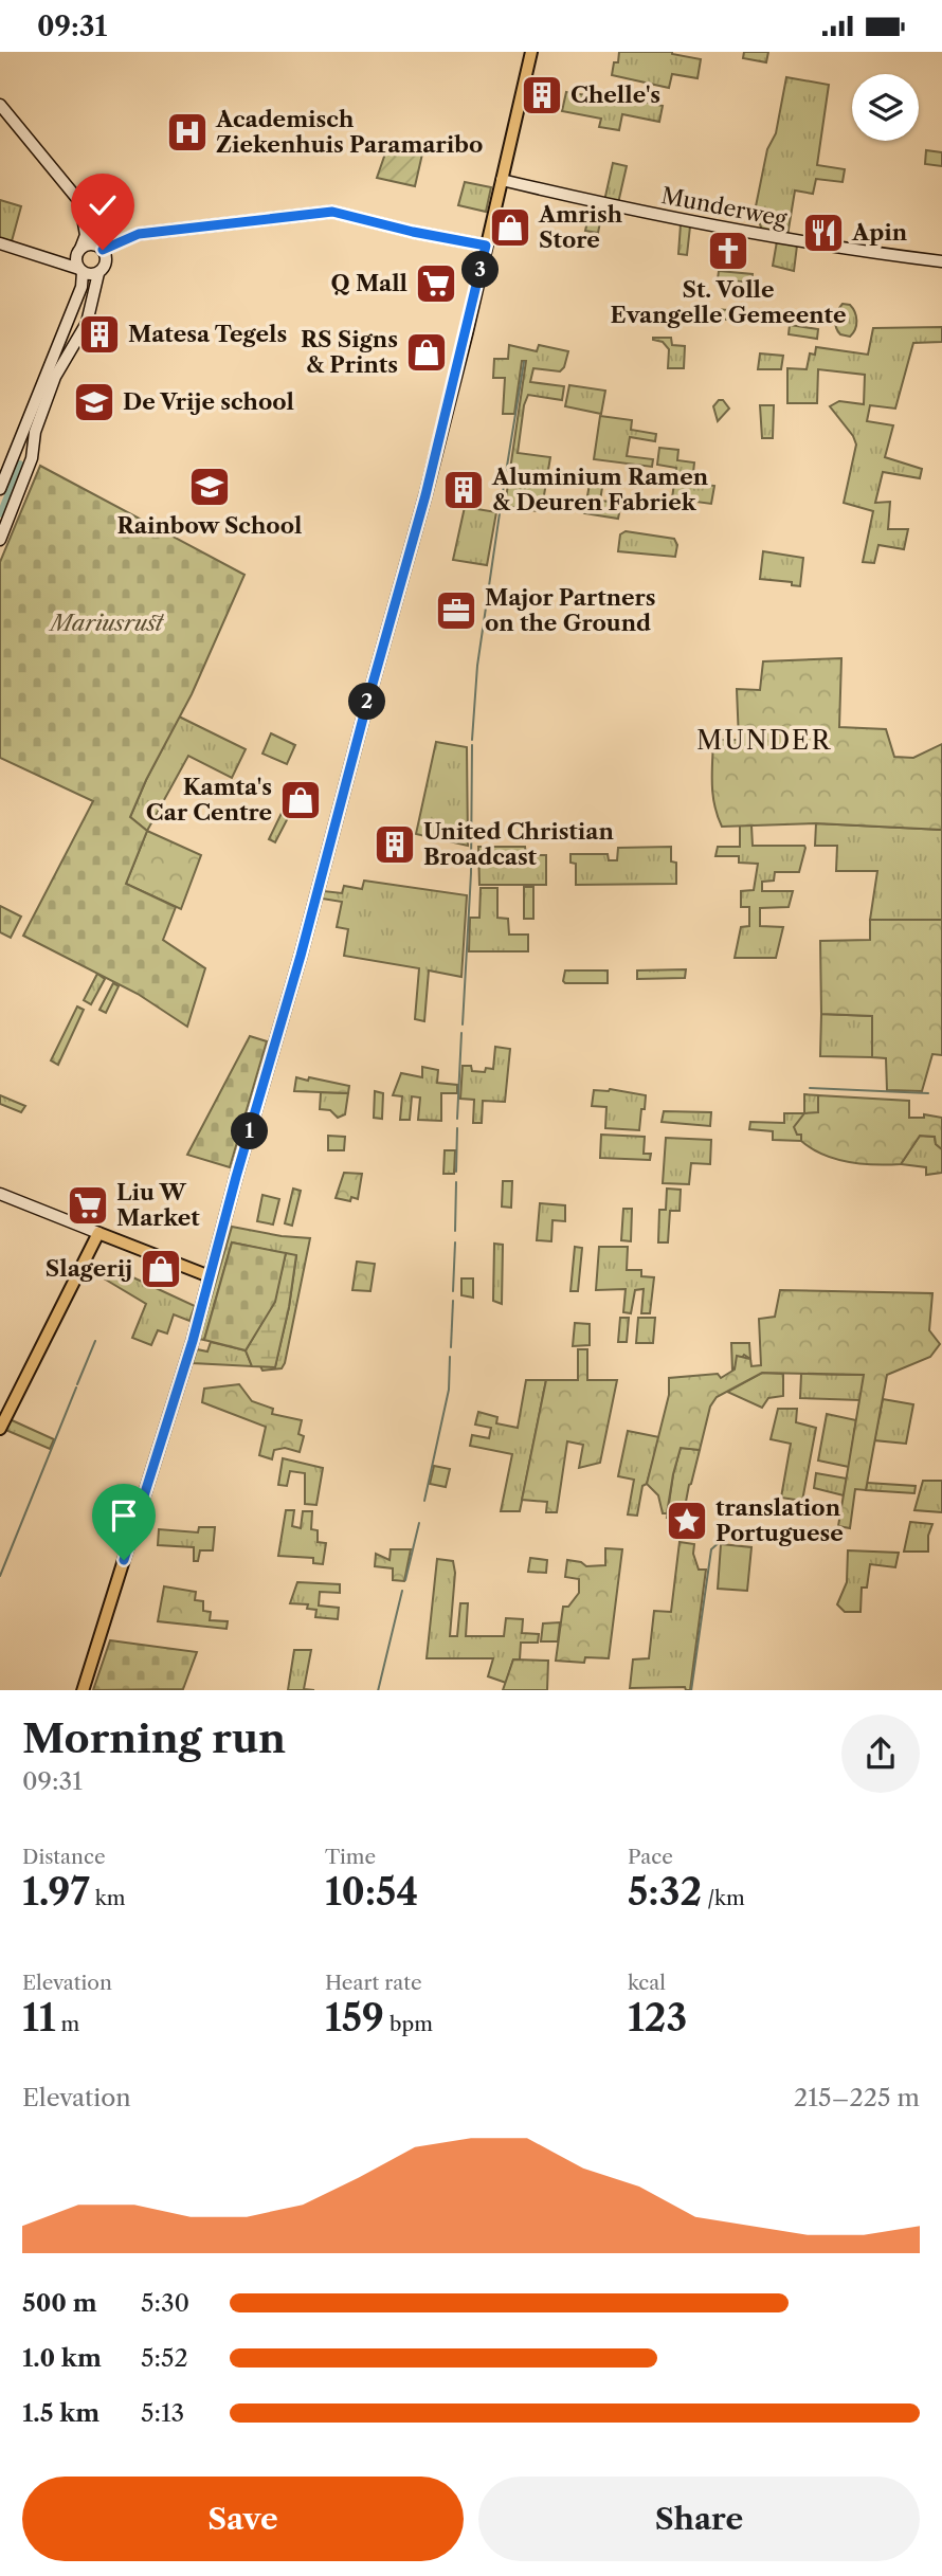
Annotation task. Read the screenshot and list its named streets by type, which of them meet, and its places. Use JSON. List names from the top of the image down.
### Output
{
  "streets": {
    "street": ["Munderweg"]
  },
  "districts": ["MUNDER"],
  "parks": ["Mariusrust"],
  "places": {
    "building": [
      "Chelle's",
      "Matesa Tegels",
      "Aluminium Ramen & Deuren Fabriek",
      "United Christian Broadcast"
    ],
    "hospital": ["Academisch Ziekenhuis Paramaribo"],
    "shop": [
      "Amrish Store",
      "RS Signs & Prints",
      "Kamta's Car Centre",
      "Slagerij"
    ],
    "restaurant": ["Apin"],
    "church": ["St. Volle Evangelle Gemeente"],
    "supermarket": ["Q Mall", "Liu W Market"],
    "school or university": ["De Vrije school", "Rainbow School"],
    "office": ["Major Partners on the Ground"],
    "place": ["translation Portuguese"]
  },
  "page": {
    "status": "09:31",
    "pins": ["3", "2", "1"],
    "heading": ["Morning run", "09:31"],
    "stats": [
      ["Distance", "1.97 km"],
      ["Time", "10:54"],
      ["Pace", "5:32 /km"],
      ["Elevation", "11 m"],
      ["Heart rate", "159 bpm"],
      ["kcal", "123"]
    ],
    "chart": ["Elevation", "215–225 m"],
    "list": [
      {
        "name": "500 m",
        "note": "5:30"
      },
      {
        "name": "1.0 km",
        "note": "5:52"
      },
      {
        "name": "1.5 km",
        "note": "5:13"
      }
    ],
    "buttons": ["Save", "Share"]
  }
}
